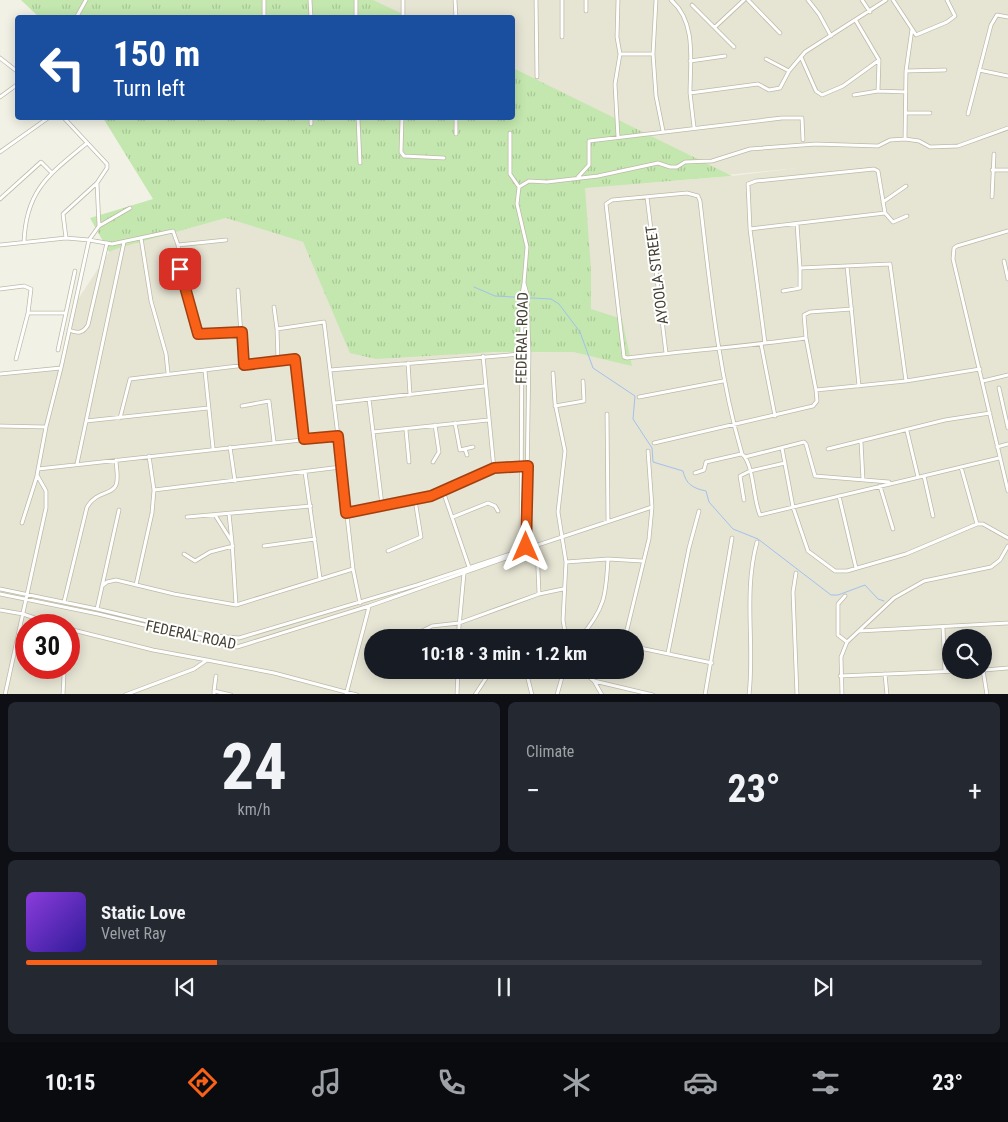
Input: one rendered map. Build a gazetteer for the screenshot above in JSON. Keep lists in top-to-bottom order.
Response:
{
  "streets": {
    "street": ["AYOOLA STREET", "FEDERAL ROAD"]
  },
  "page": {
    "turn": ["150 m", "Turn left"],
    "limit": "30",
    "trip": "10:18 · 3 min · 1.2 km",
    "tile": [
      ["24", "km/h"],
      "Climate"
    ],
    "heat": ["−", "23°", "+"],
    "song": ["Static Love", "Velvet Ray"],
    "tabs": ["10:15", "23°"]
  }
}
